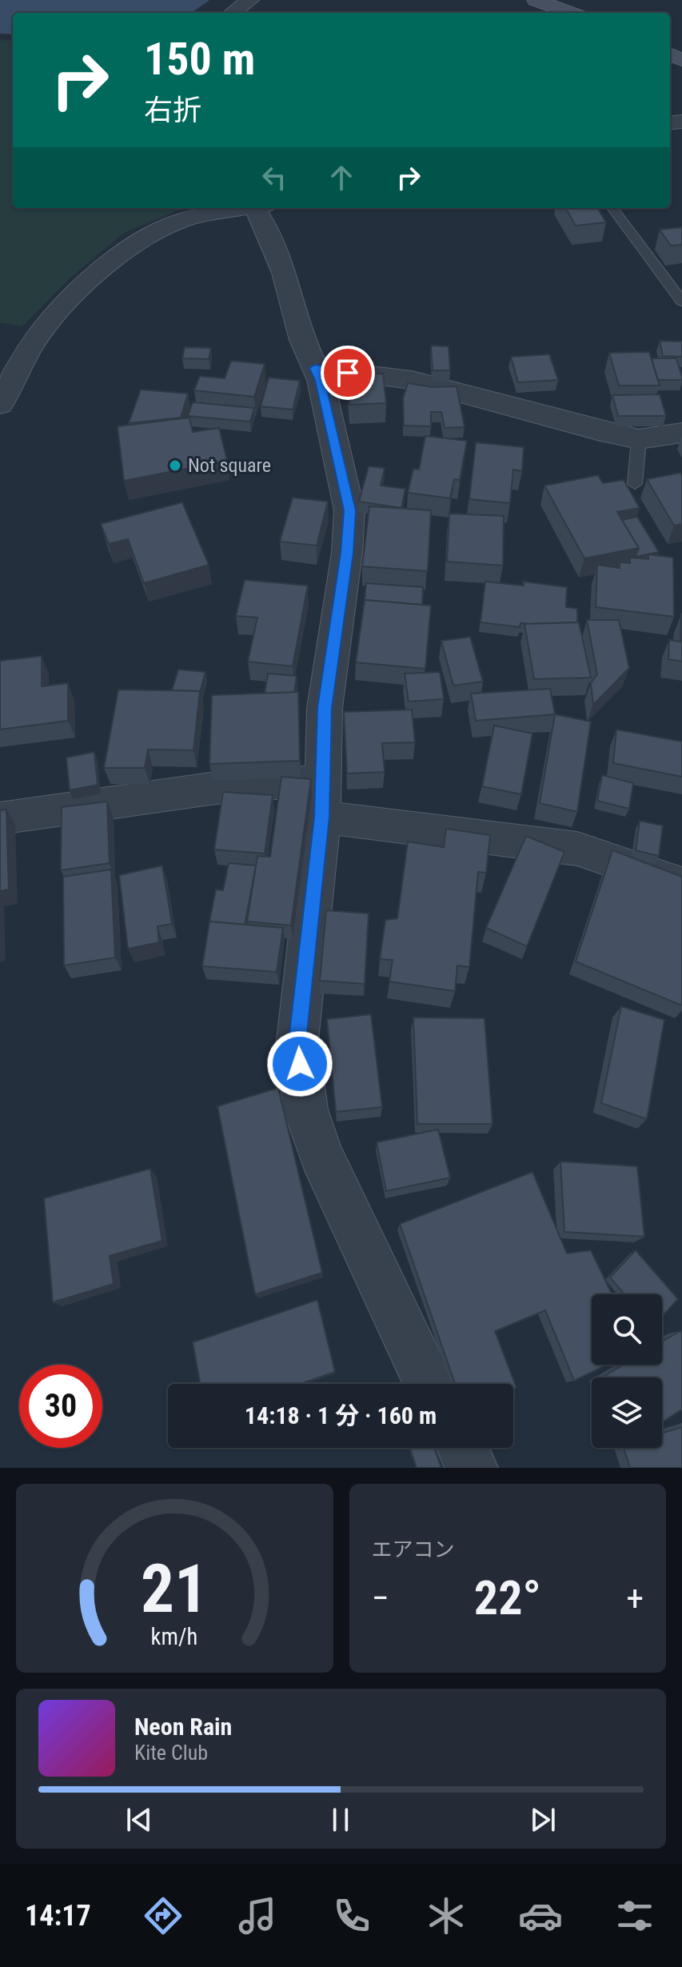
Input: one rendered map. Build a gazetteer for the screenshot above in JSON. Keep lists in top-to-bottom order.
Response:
{
  "places": ["Not square"],
  "page": {
    "turn": ["150 m", "右折"],
    "limit": "30",
    "trip": "14:18 · 1 分 · 160 m",
    "tile": "エアコン",
    "heat": ["−", "22°", "+"],
    "song": ["Neon Rain", "Kite Club"],
    "tabs": "14:17",
    "gauge": ["21", "km/h"]
  }
}
